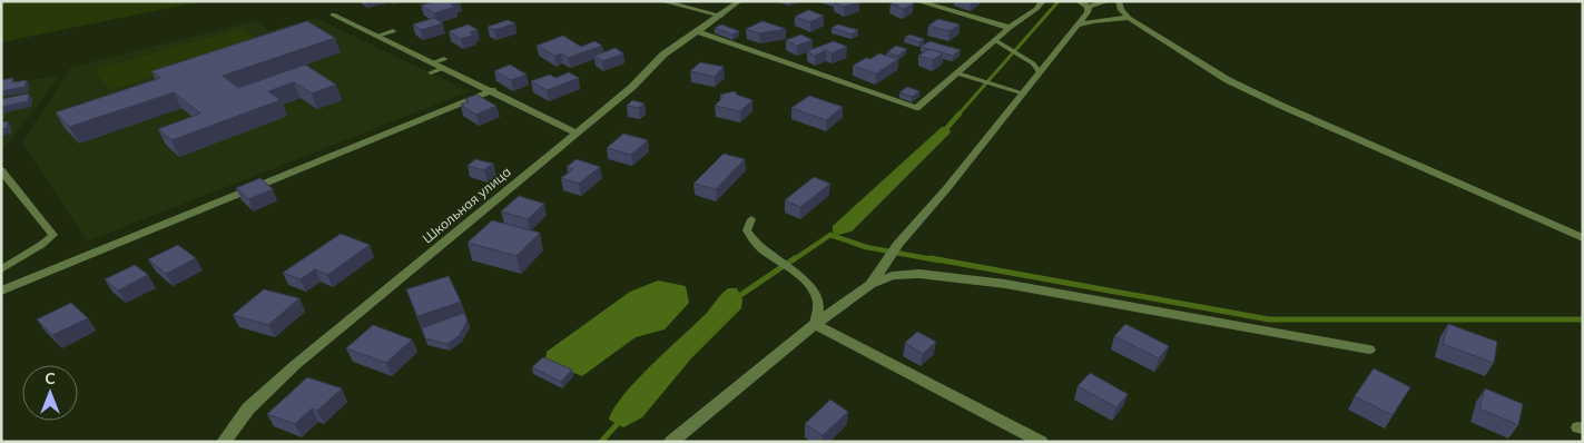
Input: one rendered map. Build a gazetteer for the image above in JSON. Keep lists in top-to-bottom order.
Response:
{
  "streets": {
    "street": ["Школьная улица"]
  },
  "north": "top"
}
